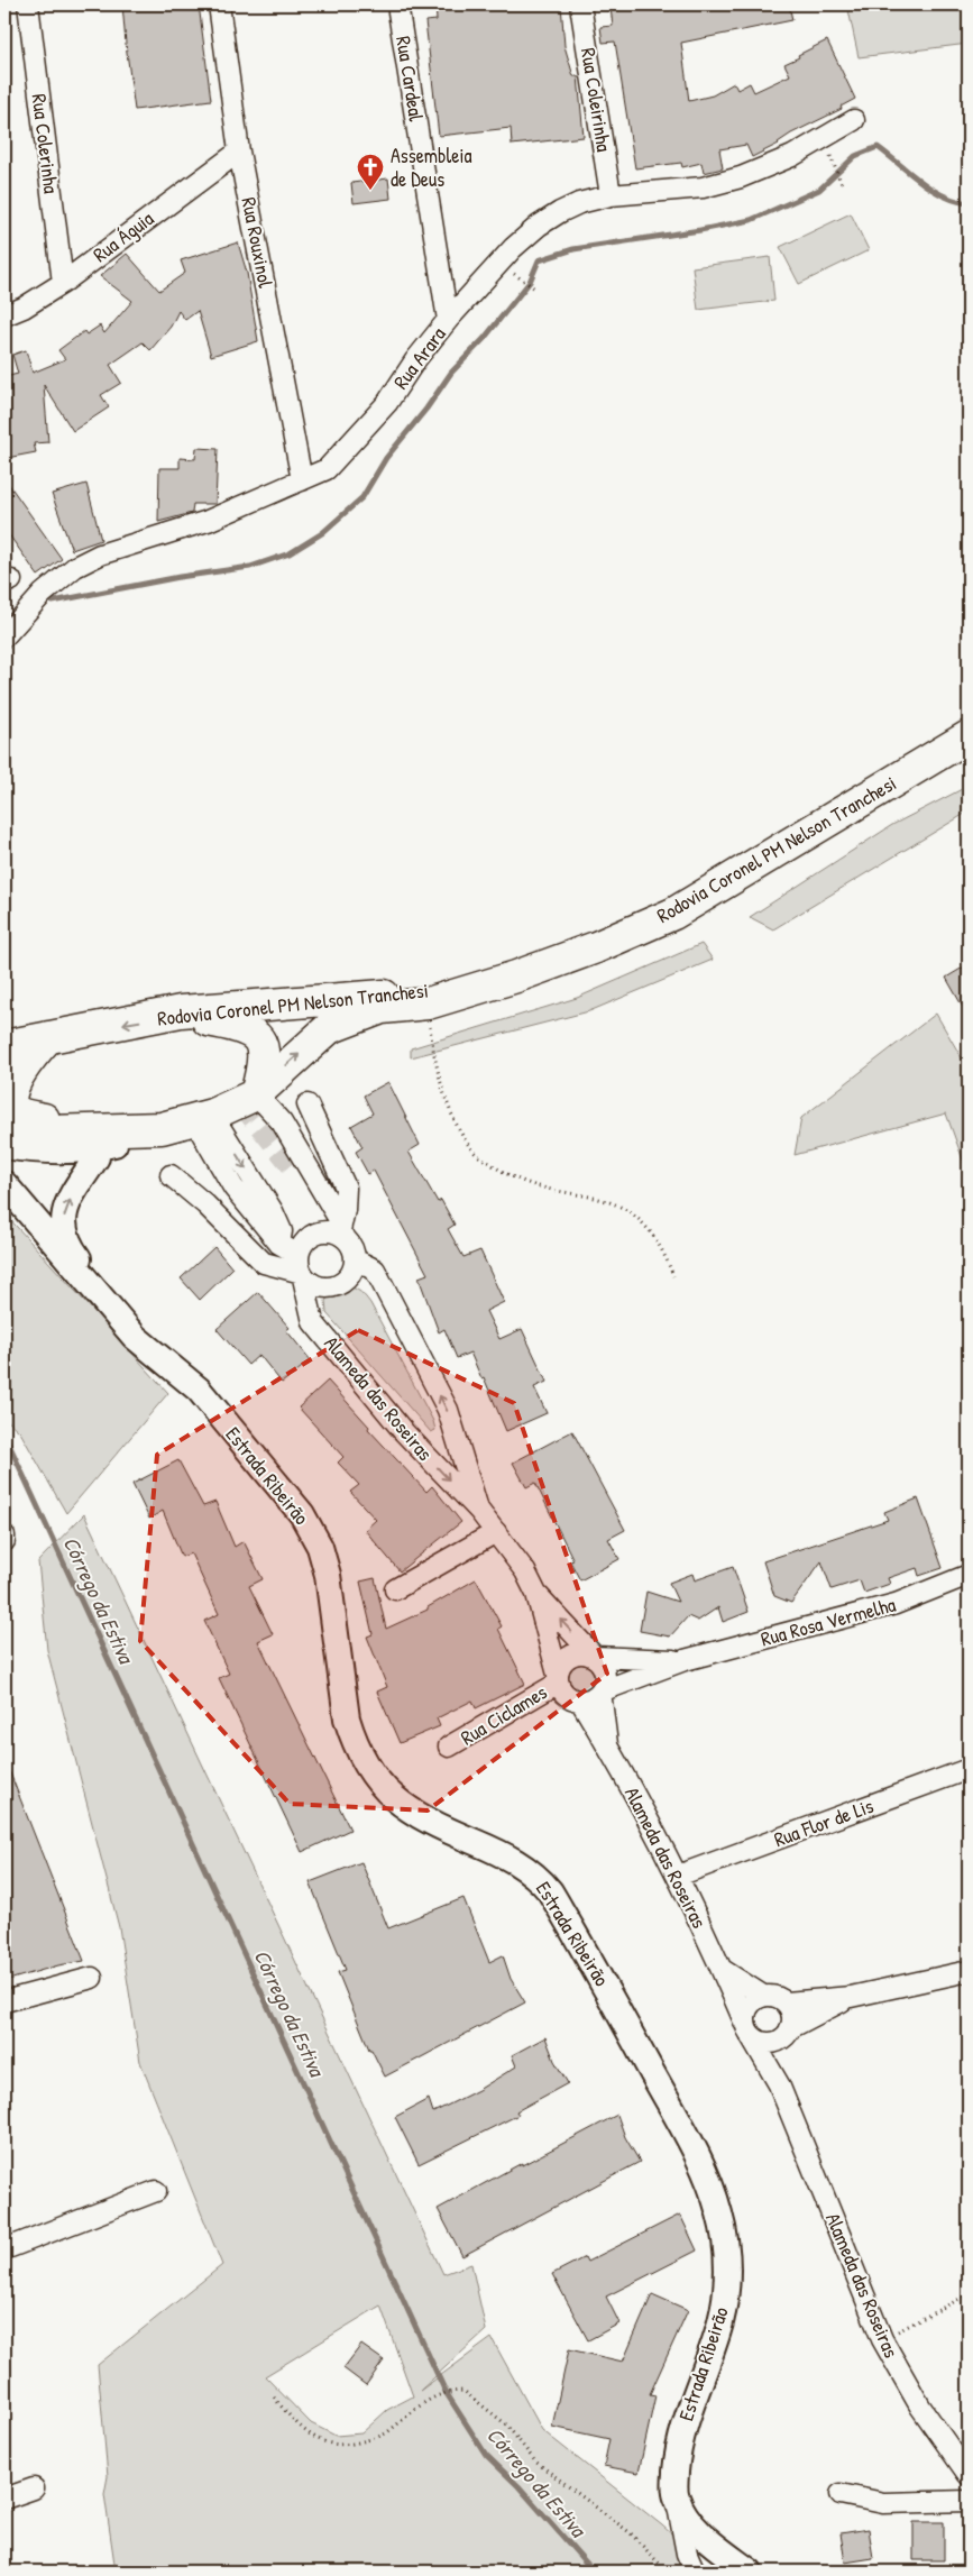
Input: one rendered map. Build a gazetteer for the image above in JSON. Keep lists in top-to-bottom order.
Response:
{
  "streets": {
    "highway": ["Rodovia Coronel PM Nelson Tranchesi"],
    "street": [
      "Rua Cardeal",
      "Rua Coleirinha",
      "Rua Colerinha",
      "Rua Águia",
      "Rua Rouxinol",
      "Rua Arara",
      "Alameda das Roseiras",
      "Estrada Ribeirão",
      "Rua Rosa Vermelha",
      "Rua Ciclames",
      "Rua Flor de Lis"
    ]
  },
  "crossings": [
    ["Rua Cardeal", "Rua Arara"],
    ["Rua Coleirinha", "Rua Arara"],
    ["Rua Colerinha", "Rua Águia"],
    ["Rua Águia", "Rua Rouxinol"],
    ["Rua Rouxinol", "Rua Arara"],
    ["Rodovia Coronel PM Nelson Tranchesi", "Estrada Ribeirão"],
    ["Alameda das Roseiras", "Rua Rosa Vermelha"],
    ["Alameda das Roseiras", "Rua Ciclames"],
    ["Alameda das Roseiras", "Rua Flor de Lis"],
    ["Rua Rosa Vermelha", "Rua Ciclames"]
  ],
  "water": ["Córrego da Estiva"],
  "places": {
    "church": ["Assembleia de Deus"]
  }
}
